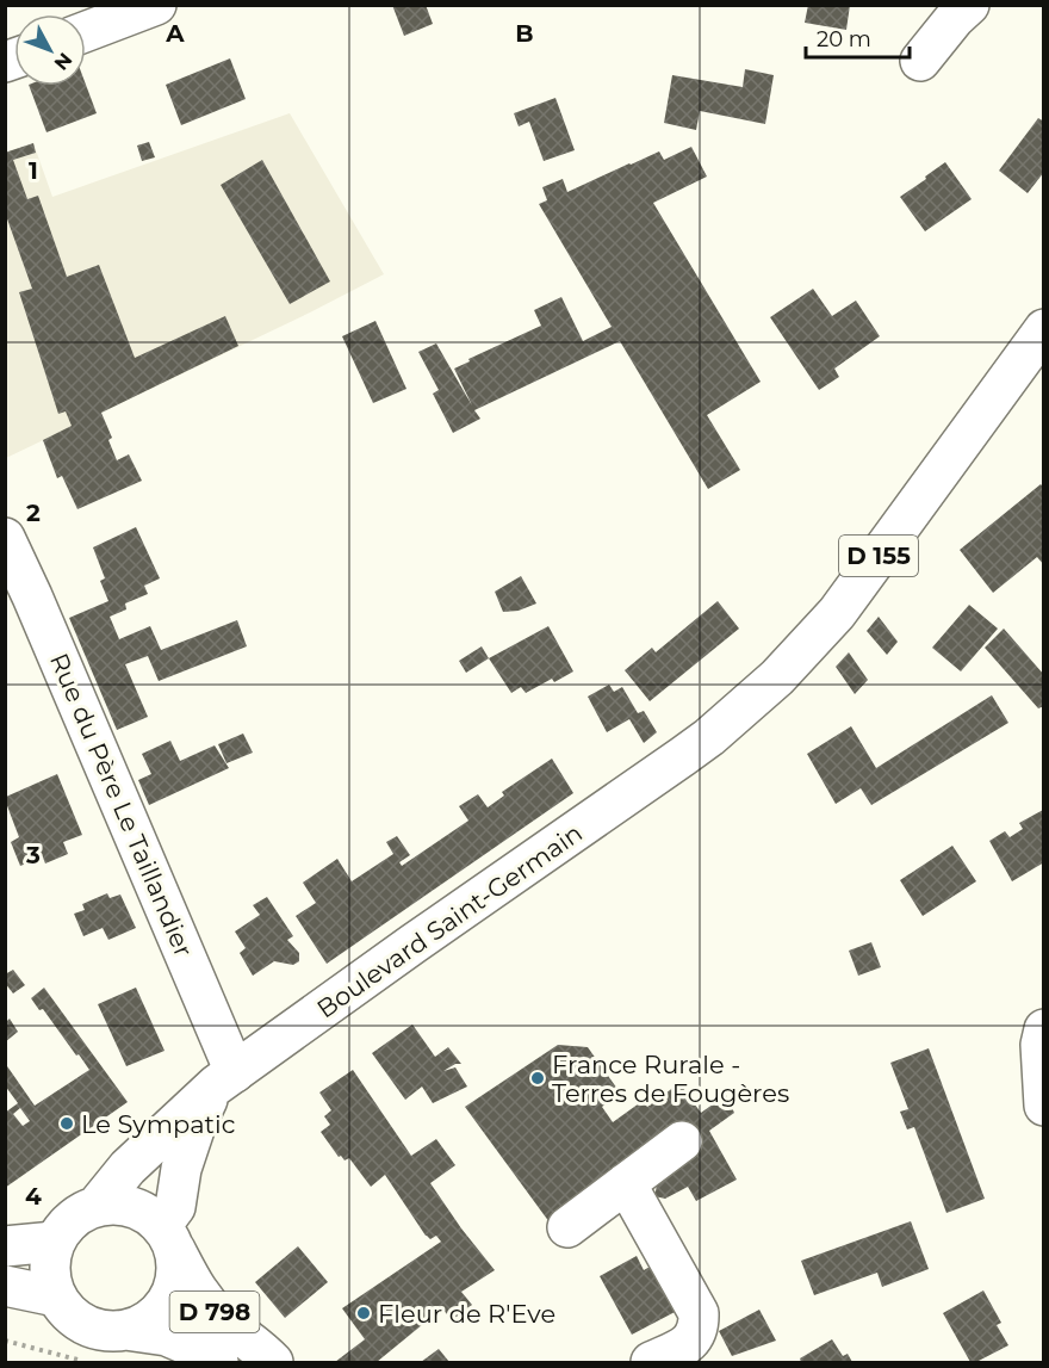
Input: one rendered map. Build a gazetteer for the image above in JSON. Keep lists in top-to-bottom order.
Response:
{
  "streets": {
    "main road": [
      "D 155",
      "Rue du Père Le Taillandier",
      "Boulevard Saint-Germain",
      "D 798"
    ]
  },
  "crossings": [
    ["Rue du Père Le Taillandier", "Boulevard Saint-Germain"],
    ["Boulevard Saint-Germain", "D 798"]
  ],
  "places": ["France Rurale - Terres de Fougères", "Le Sympatic", "Fleur de R'Eve"],
  "scale_bar": "20 m",
  "north": "bottom right",
  "grid": {
    "columns": ["A", "B"],
    "rows": [
      "1",
      "2",
      "3",
      "4"
    ]
  }
}
